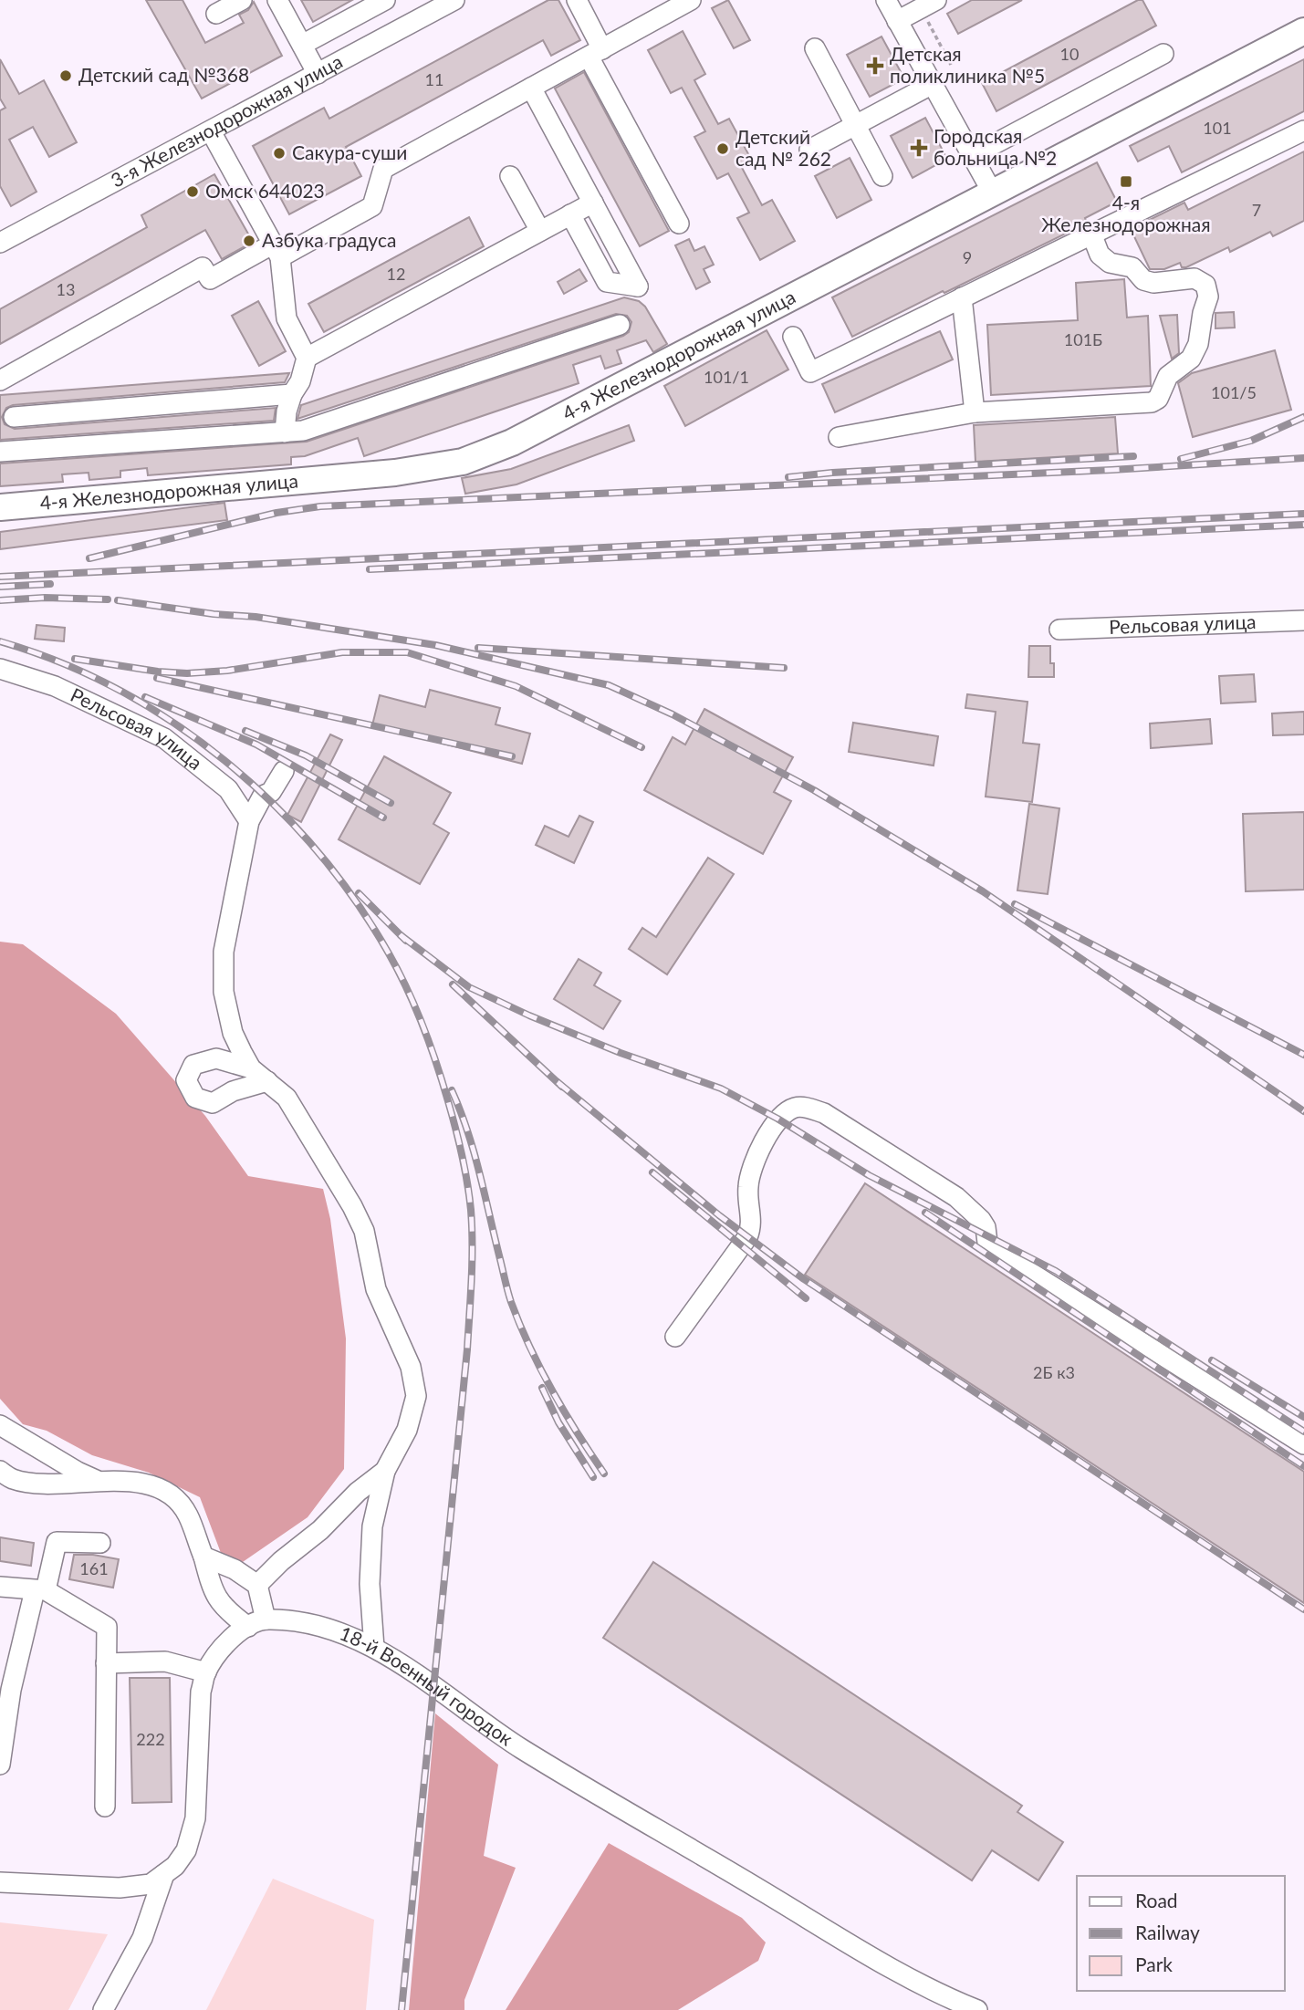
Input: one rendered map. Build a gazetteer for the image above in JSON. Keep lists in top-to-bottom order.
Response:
{
  "streets": {
    "main road": ["4-я Железнодорожная улица"],
    "street": ["3-я Железнодорожная улица", "Рельсовая улица", "18-й Военный городок"]
  },
  "places": {
    "health": ["Детская поликлиника №5", "Городская больница №2"],
    "other": [
      "Детский сад №368",
      "Детский сад № 262",
      "Сакура-суши",
      "Омск 644023",
      "Азбука градуса"
    ],
    "transit": ["4-я Железнодорожная"]
  },
  "house_numbers": [
    "10",
    "11",
    "101",
    "7",
    "9",
    "12",
    "13",
    "101Б",
    "101/1",
    "101/5",
    "2Б к3",
    "161",
    "222"
  ],
  "legend": ["Road", "Railway", "Park"]
}
